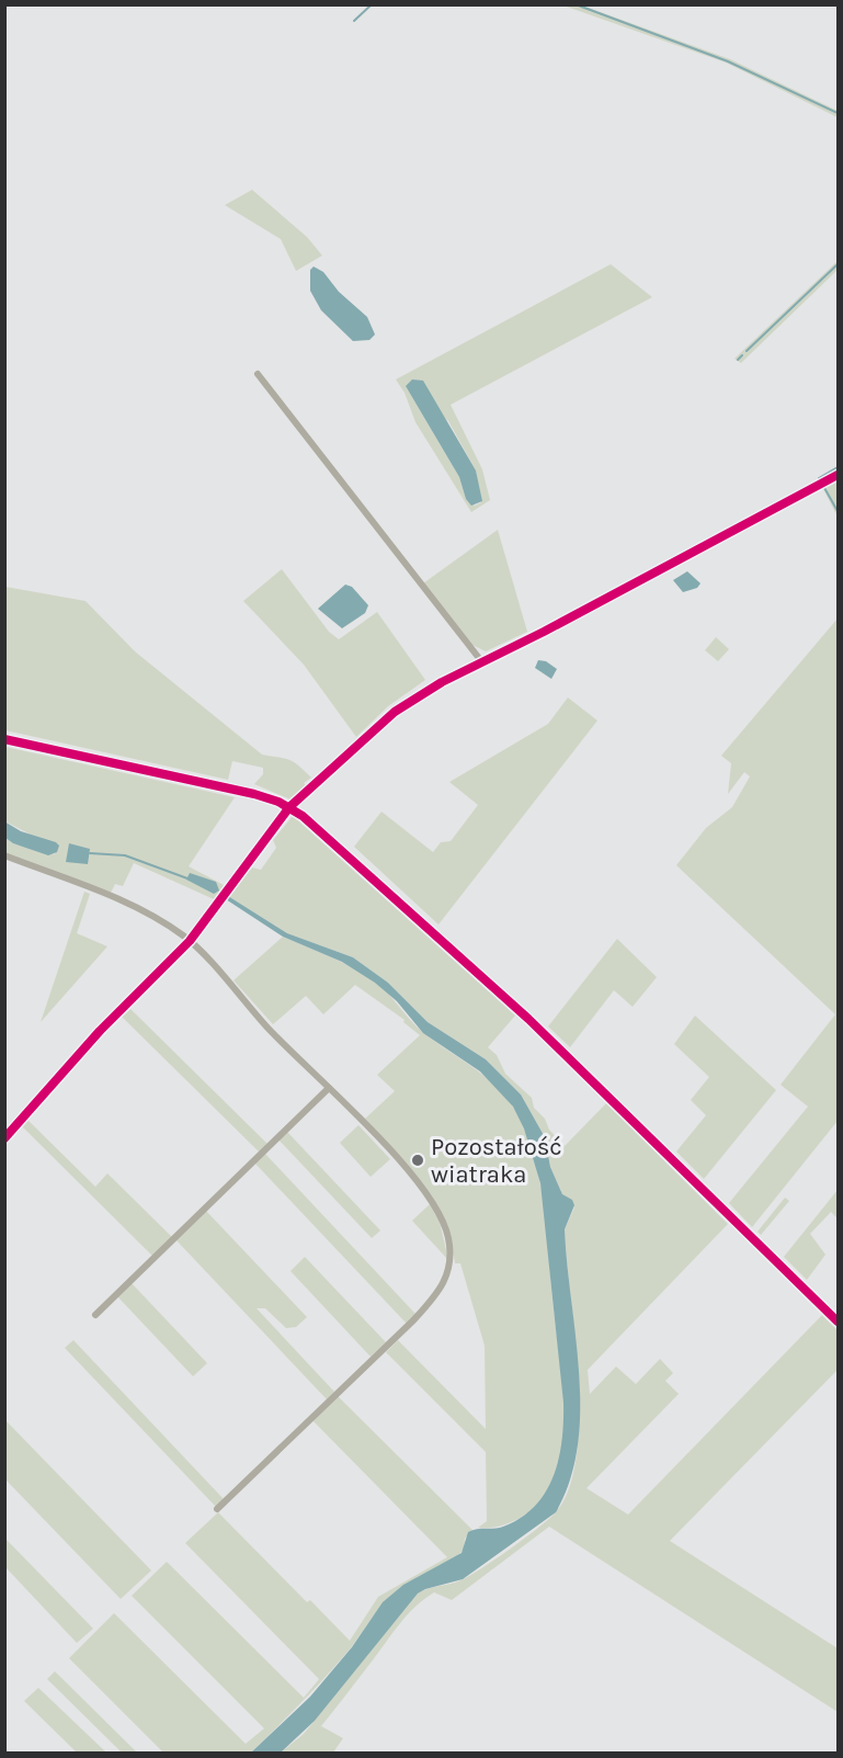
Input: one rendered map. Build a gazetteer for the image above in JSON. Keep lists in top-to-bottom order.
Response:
{
  "places": ["Pozostałość wiatraka"]
}
